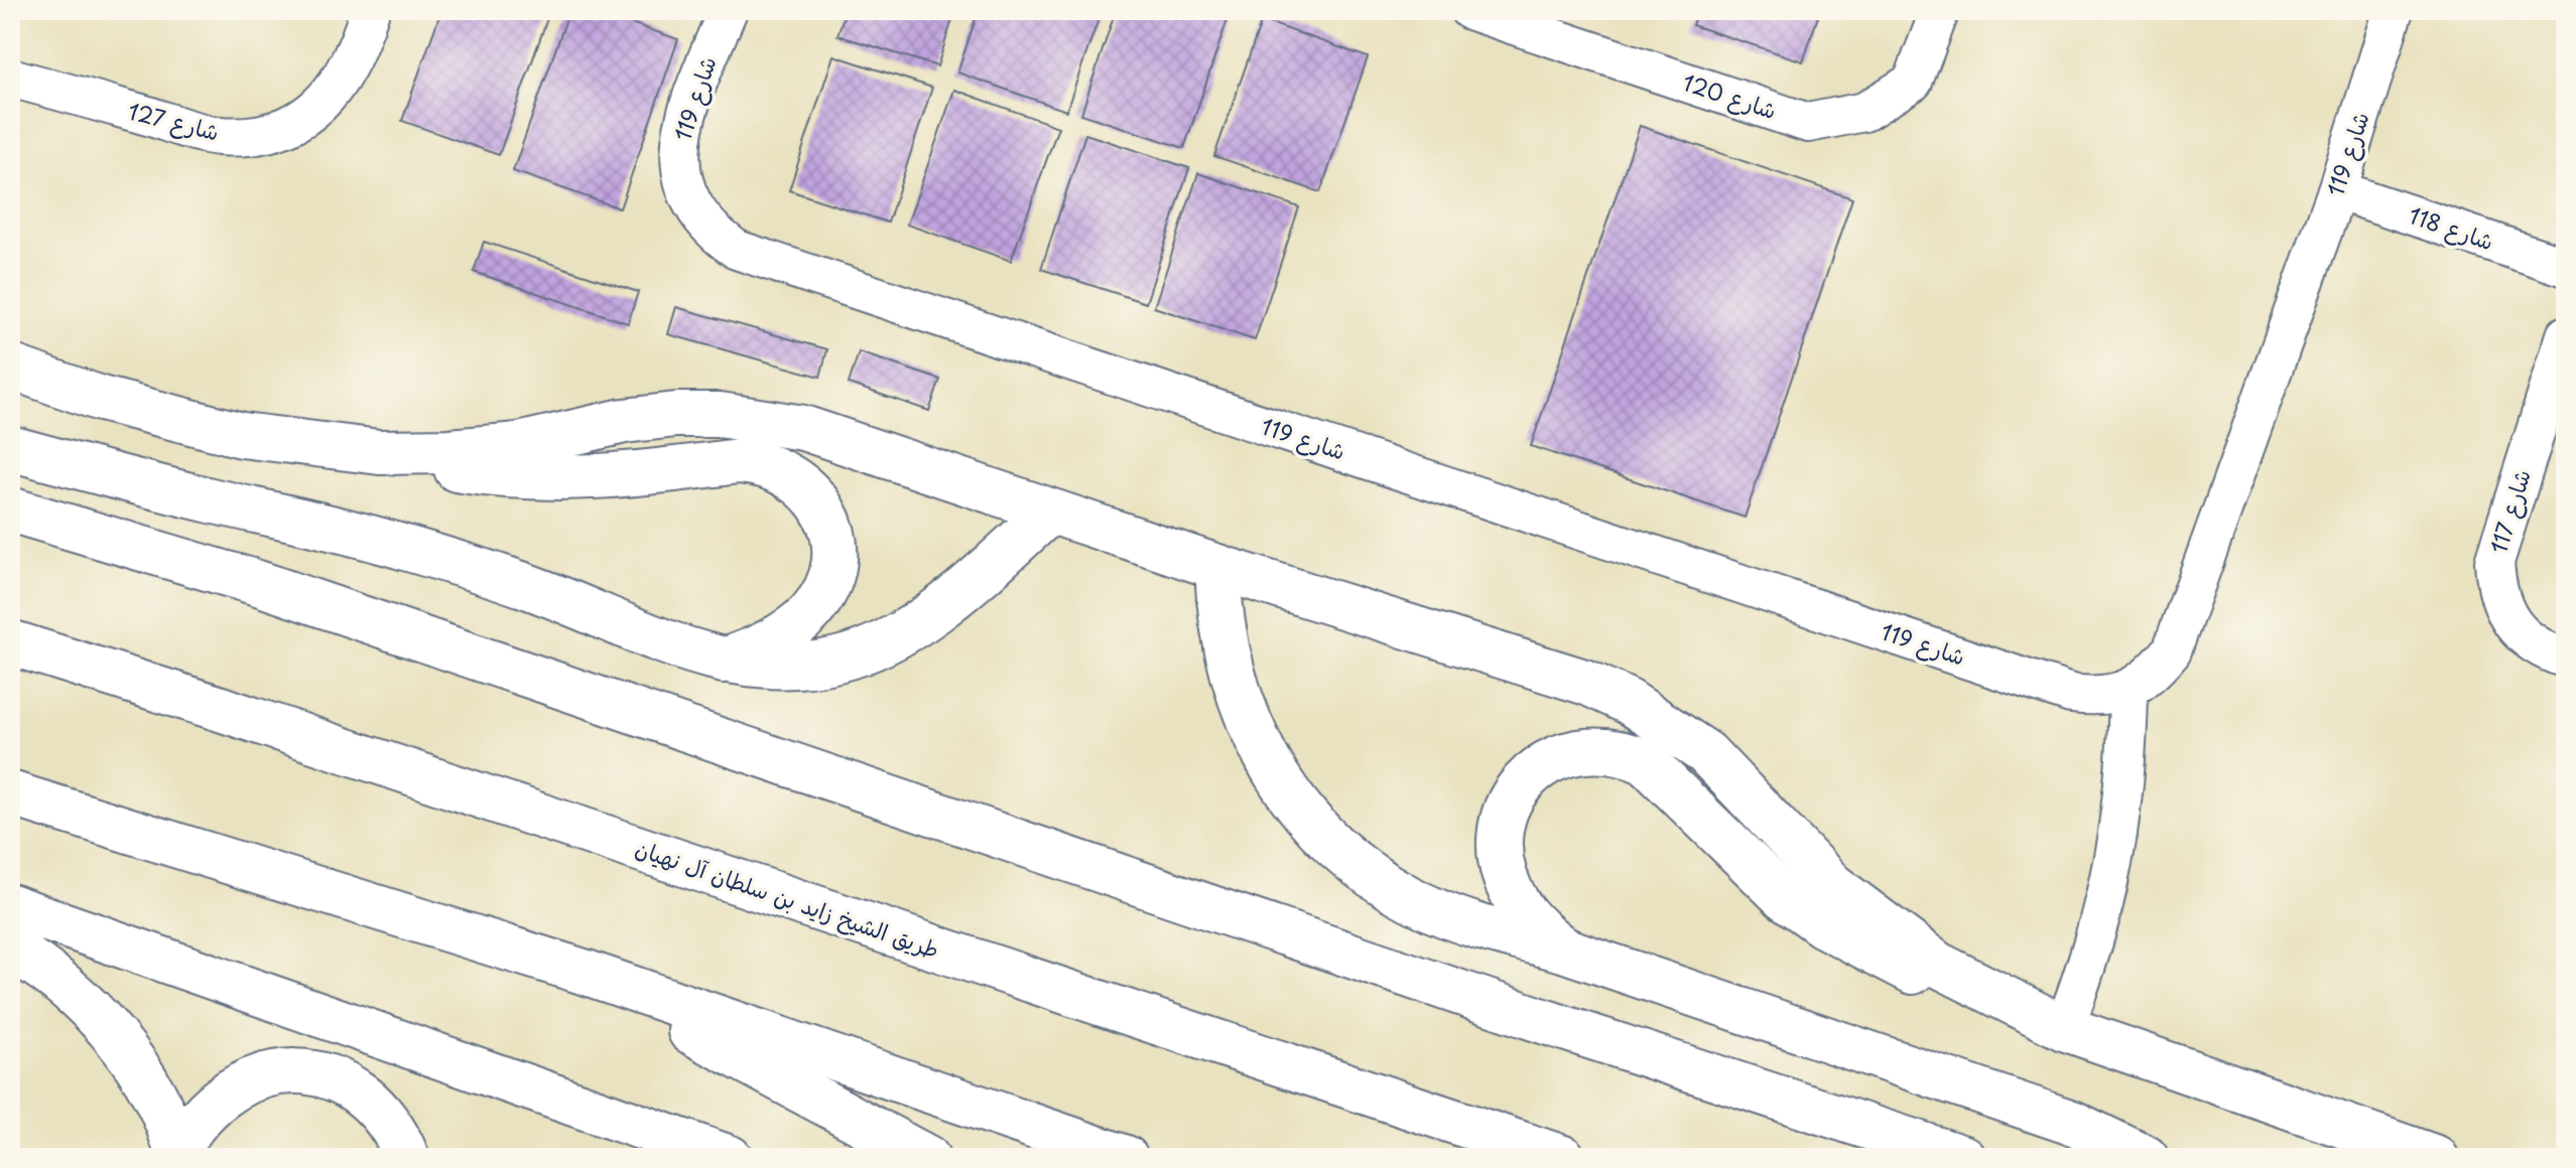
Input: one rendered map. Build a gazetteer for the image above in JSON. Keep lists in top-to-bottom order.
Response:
{
  "streets": {
    "main road": ["طريق الشيخ زايد بن سلطان آل نهيان"],
    "street": [
      "شارع 120",
      "شارع 119",
      "شارع 127",
      "شارع 118",
      "شارع 117"
    ]
  },
  "crossings": [
    ["شارع 119", "شارع 118"]
  ]
}
